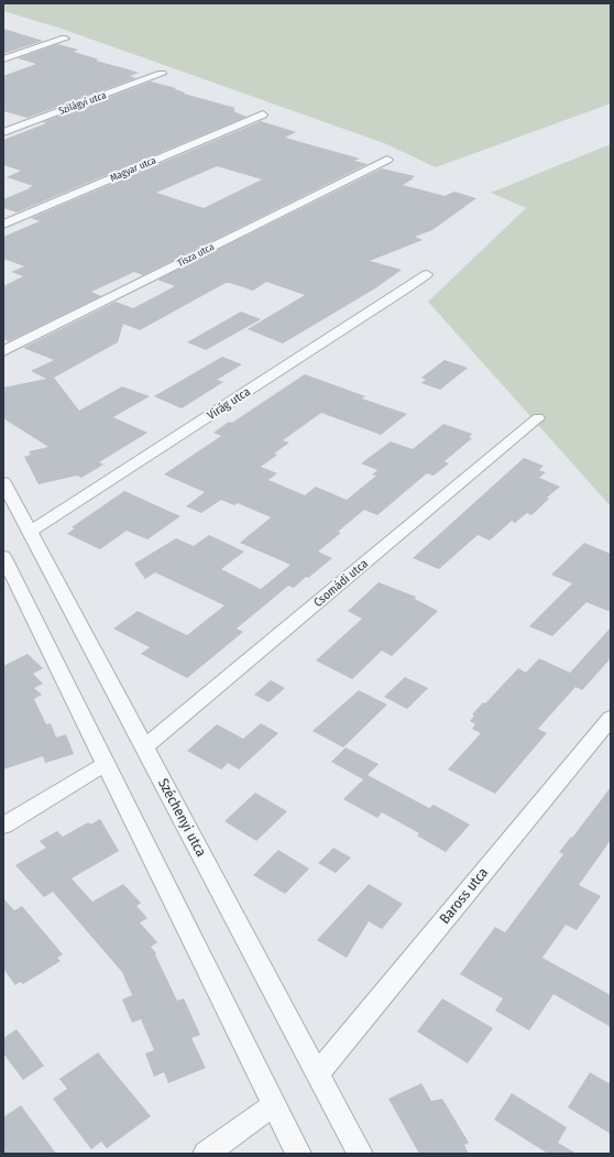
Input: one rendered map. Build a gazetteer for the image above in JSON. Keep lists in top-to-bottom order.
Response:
{
  "streets": {
    "street": [
      "Szilágyi utca",
      "Magyar utca",
      "Tisza utca",
      "Virág utca",
      "Csomádi utca",
      "Széchenyi utca",
      "Baross utca"
    ]
  },
  "crossings": [
    ["Virág utca", "Széchenyi utca"],
    ["Csomádi utca", "Széchenyi utca"],
    ["Széchenyi utca", "Baross utca"]
  ]
}
